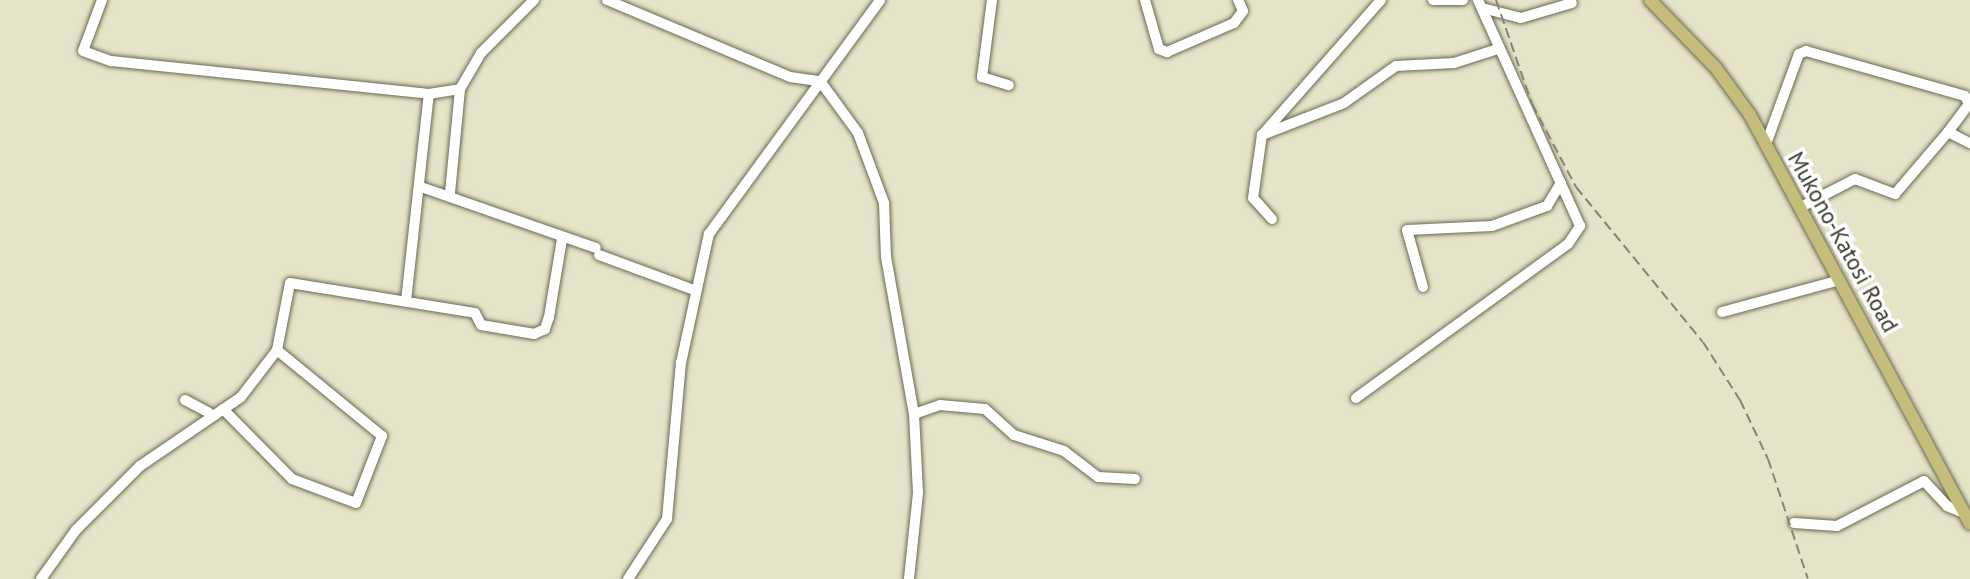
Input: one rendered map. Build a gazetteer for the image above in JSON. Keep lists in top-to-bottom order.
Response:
{
  "streets": {
    "main road": ["Mukono-Katosi Road"]
  }
}
